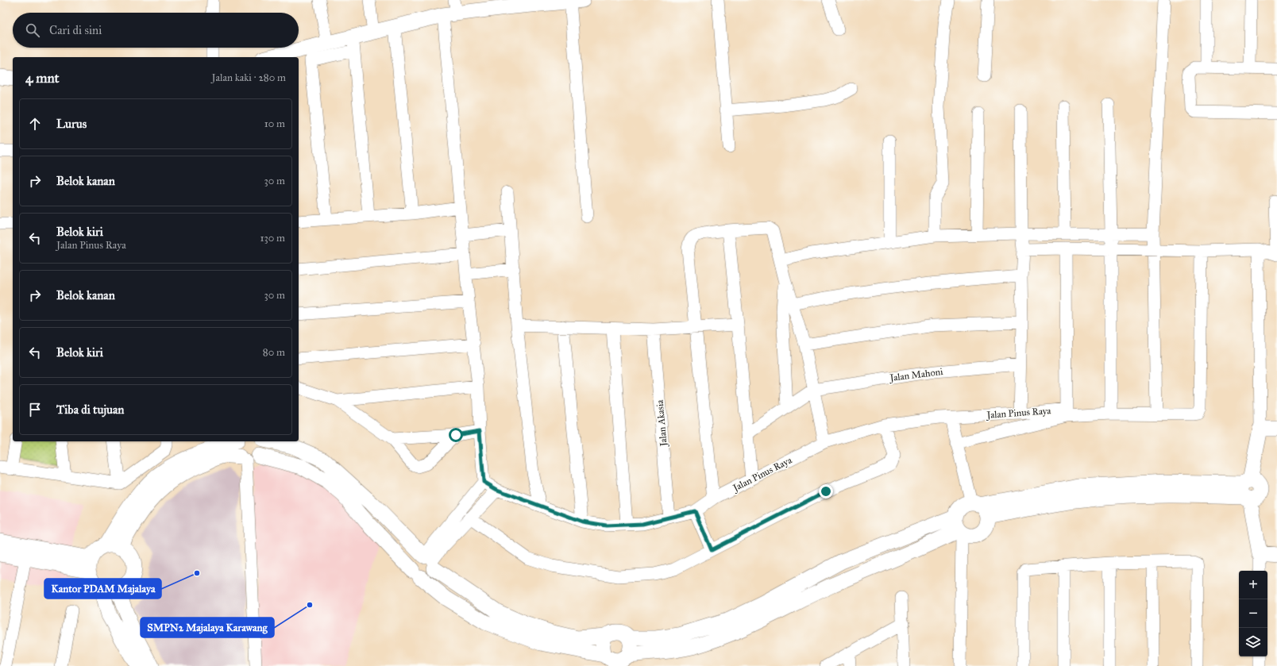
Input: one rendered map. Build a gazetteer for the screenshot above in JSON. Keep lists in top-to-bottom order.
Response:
{
  "streets": {
    "street": ["Jalan Mahoni", "Jalan Pinus Raya", "Jalan Akasia"]
  },
  "crossings": [
    ["Jalan Pinus Raya", "Jalan Akasia"]
  ],
  "places": ["Kantor PDAM Majalaya", "SMPN2 Majalaya Karawang"],
  "page": {
    "search": "Cari di sini",
    "heading": ["4 mnt", "Jalan kaki · 280 m"],
    "list": [
      ["Lurus", "10 m"],
      ["Belok kanan", "30 m"],
      ["Belok kiri", "Jalan Pinus Raya", "130 m"],
      ["Belok kanan", "30 m"],
      ["Belok kiri", "80 m"],
      "Tiba di tujuan"
    ],
    "map_buttons": ["+", "−"]
  }
}
